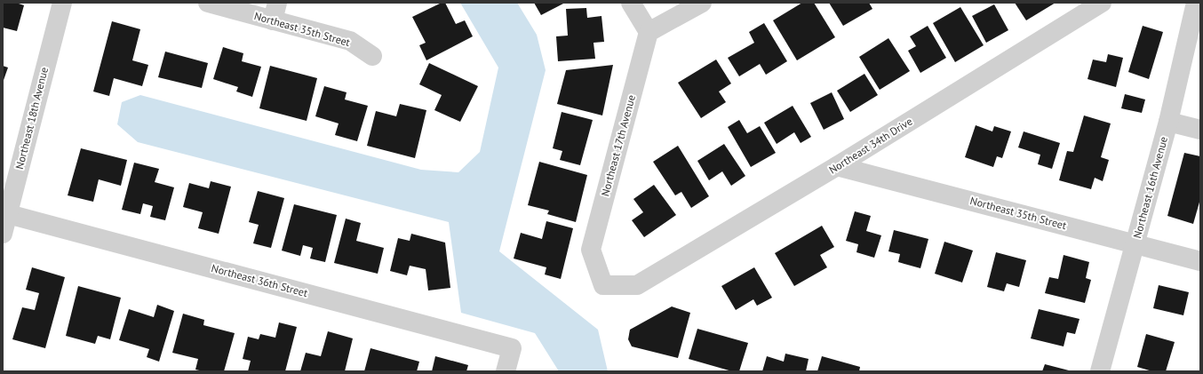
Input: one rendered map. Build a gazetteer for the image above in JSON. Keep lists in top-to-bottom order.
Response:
{
  "streets": {
    "street": [
      "Northeast 35th Street",
      "Northeast 18th Avenue",
      "Northeast 17th Avenue",
      "Northeast 34th Drive",
      "Northeast 16th Avenue",
      "Northeast 36th Street"
    ]
  },
  "crossings": [
    ["Northeast 35th Street", "Northeast 34th Drive"],
    ["Northeast 35th Street", "Northeast 16th Avenue"],
    ["Northeast 18th Avenue", "Northeast 36th Street"],
    ["Northeast 17th Avenue", "Northeast 34th Drive"]
  ]
}
